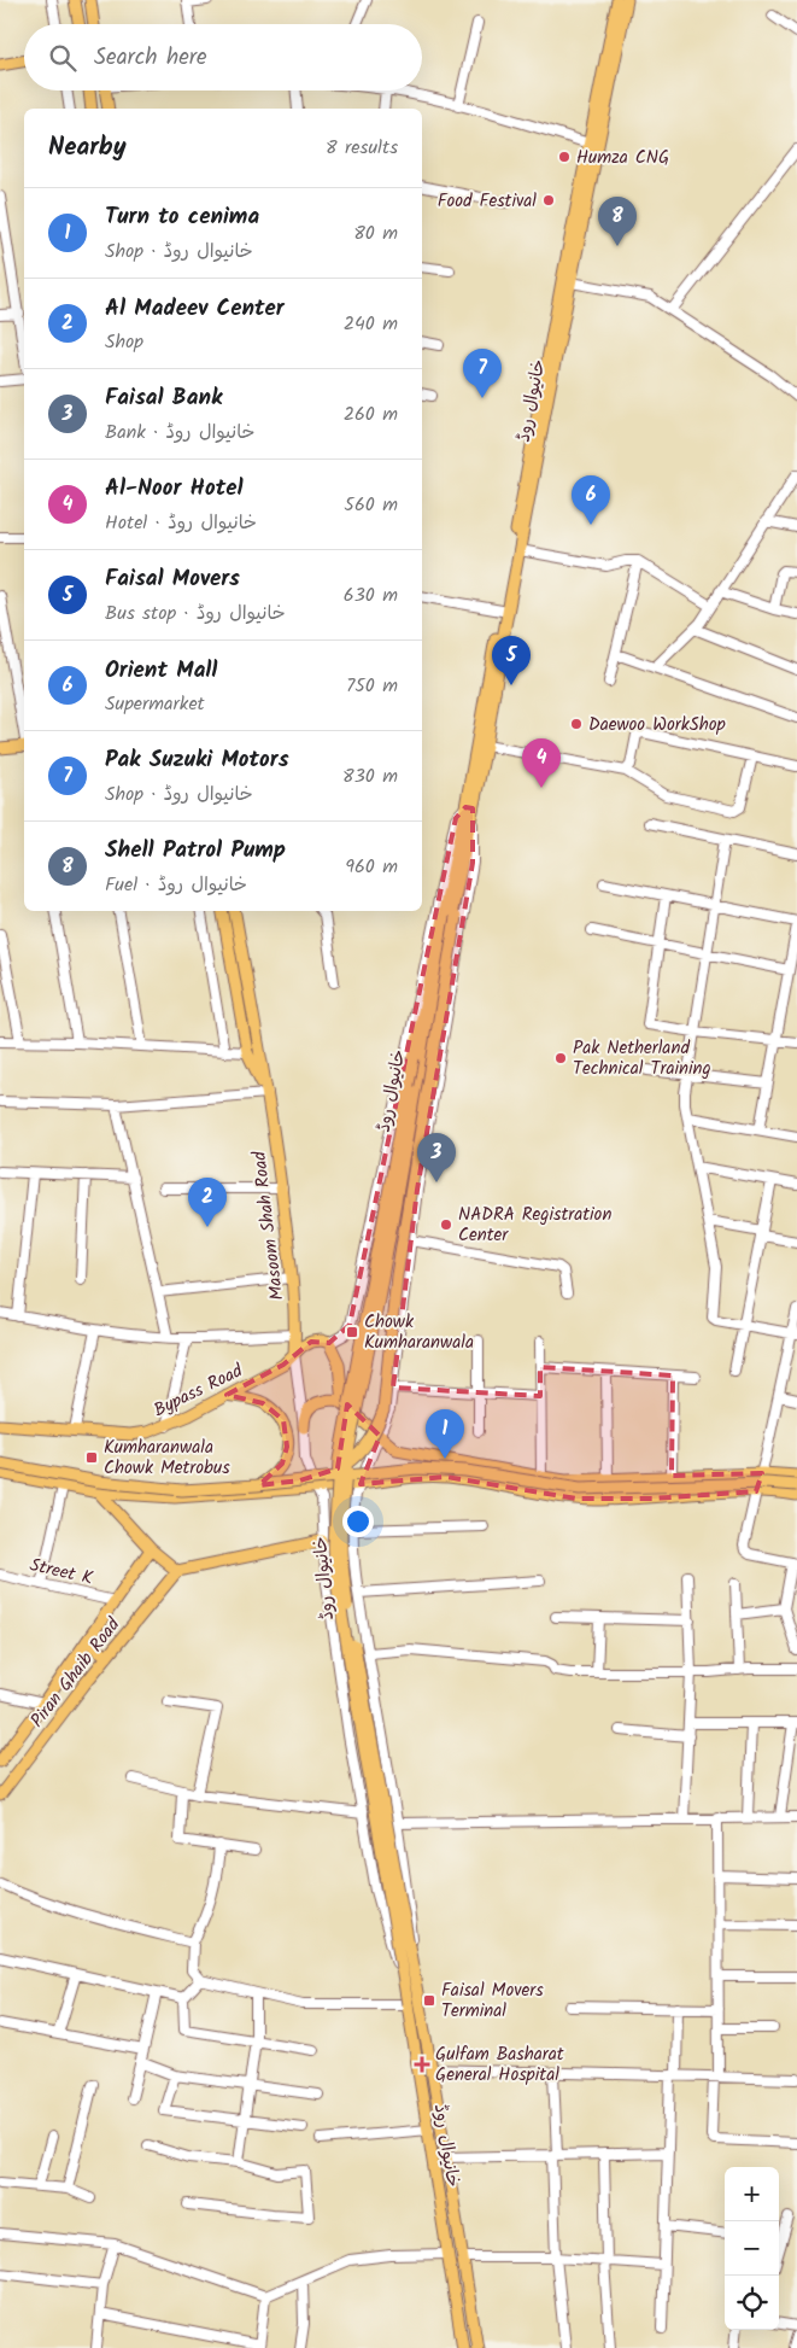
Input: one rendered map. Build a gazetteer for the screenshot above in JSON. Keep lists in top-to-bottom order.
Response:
{
  "streets": {
    "main road": [
      "خانیوال روڈ",
      "Masoom Shah Road",
      "Bypass Road",
      "Piran Ghaib Road"
    ],
    "street": ["Street K"]
  },
  "crossings": [
    ["Masoom Shah Road", "Bypass Road"],
    ["Street K", "Piran Ghaib Road"]
  ],
  "places": {
    "other": [
      "Humza CNG",
      "Food Festival",
      "Daewoo WorkShop",
      "Pak Netherland Technical Training",
      "NADRA Registration Center"
    ],
    "transit": ["Chowk Kumharanwala", "Kumharanwala Chowk Metrobus", "Faisal Movers Terminal"],
    "health": ["Gulfam Basharat General Hospital"]
  },
  "page": {
    "search": "Search here",
    "heading": ["Nearby", "8 results"],
    "list": [
      {
        "mark": "1",
        "name": "Turn to cenima",
        "note": "Shop · خانیوال روڈ",
        "value": "80 m"
      },
      {
        "mark": "2",
        "name": "Al Madeev Center",
        "note": "Shop",
        "value": "240 m"
      },
      {
        "mark": "3",
        "name": "Faisal Bank",
        "note": "Bank · خانیوال روڈ",
        "value": "260 m"
      },
      {
        "mark": "4",
        "name": "Al-Noor Hotel",
        "note": "Hotel · خانیوال روڈ",
        "value": "560 m"
      },
      {
        "mark": "5",
        "name": "Faisal Movers",
        "note": "Bus stop · خانیوال روڈ",
        "value": "630 m"
      },
      {
        "mark": "6",
        "name": "Orient Mall",
        "note": "Supermarket",
        "value": "750 m"
      },
      {
        "mark": "7",
        "name": "Pak Suzuki Motors",
        "note": "Shop · خانیوال روڈ",
        "value": "830 m"
      },
      {
        "mark": "8",
        "name": "Shell Patrol Pump",
        "note": "Fuel · خانیوال روڈ",
        "value": "960 m"
      }
    ],
    "pins": [
      "8",
      "7",
      "6",
      "5",
      "4",
      "3",
      "2",
      "1"
    ],
    "map_buttons": ["+", "−"]
  }
}
